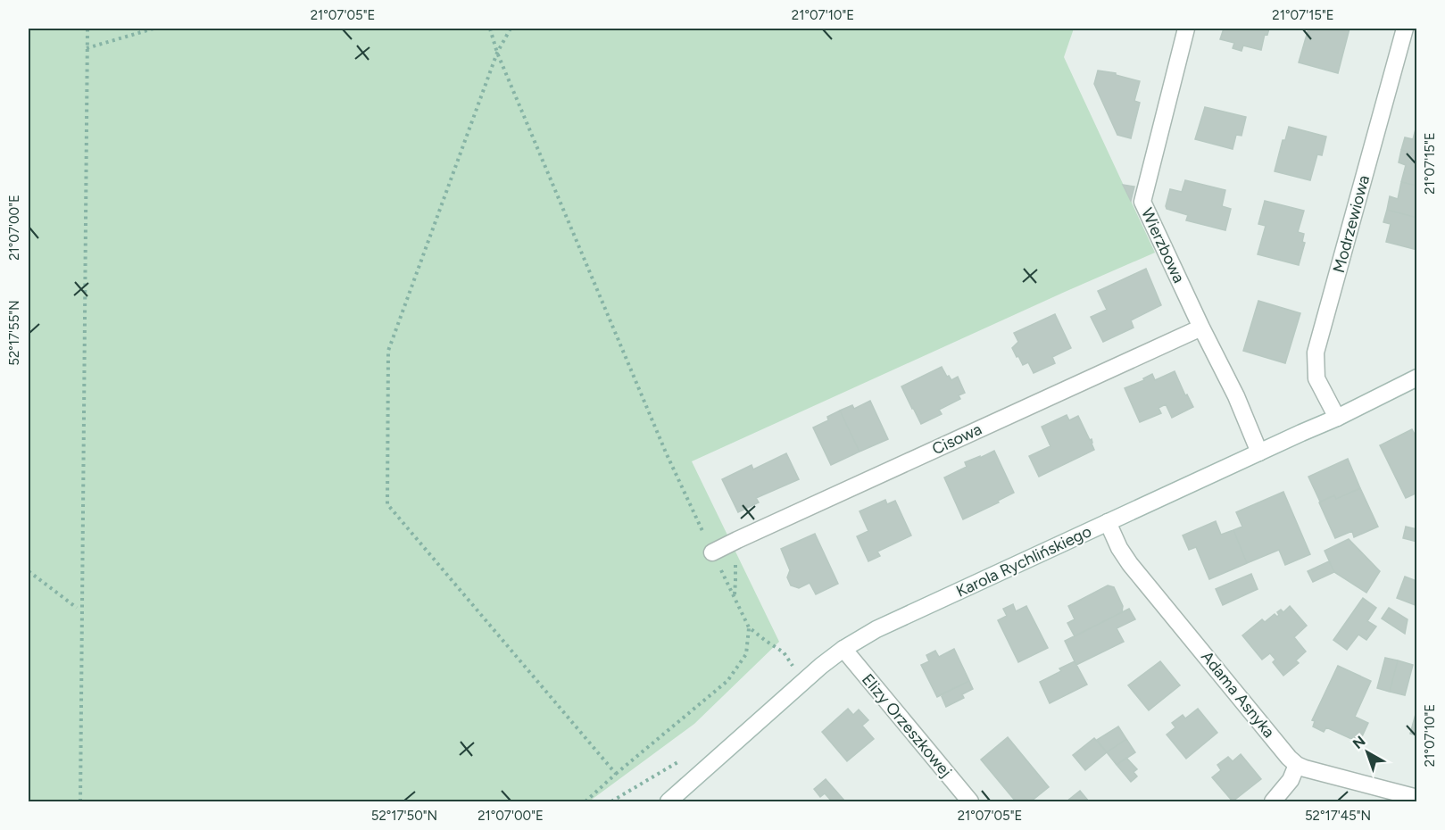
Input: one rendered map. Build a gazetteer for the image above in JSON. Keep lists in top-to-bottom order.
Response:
{
  "streets": {
    "street": [
      "Modrzewiowa",
      "Wierzbowa",
      "Cisowa",
      "Karola Rychlińskiego",
      "Adama Asnyka",
      "Elizy Orzeszkowej"
    ]
  },
  "crossings": [
    ["Modrzewiowa", "Karola Rychlińskiego"],
    ["Wierzbowa", "Cisowa"],
    ["Wierzbowa", "Karola Rychlińskiego"],
    ["Karola Rychlińskiego", "Adama Asnyka"],
    ["Karola Rychlińskiego", "Elizy Orzeszkowej"]
  ],
  "north": "top left",
  "coordinates": [
    "21°07'05\"E",
    "21°07'10\"E",
    "21°07'15\"E",
    "21°07'00\"E",
    "52°17'55\"N",
    "52°17'50\"N",
    "52°17'45\"N"
  ]
}
